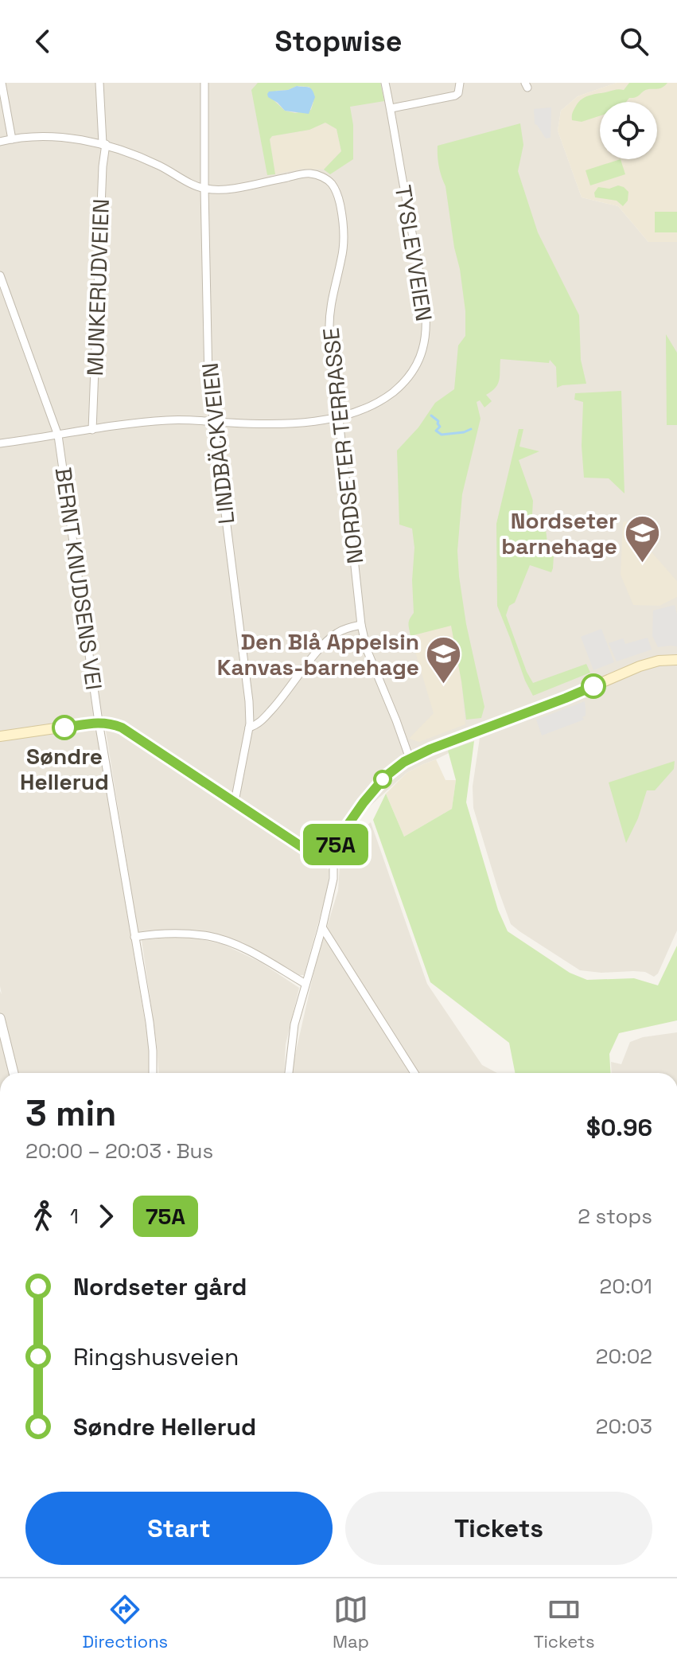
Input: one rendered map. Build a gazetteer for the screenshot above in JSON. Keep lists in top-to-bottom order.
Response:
{
  "streets": {
    "street": [
      "TYSLEVVEIEN",
      "MUNKERUDVEIEN",
      "LINDBÄCKVEIEN",
      "NORDSETER TERRASSE",
      "BERNT KNUDSENS VEI"
    ]
  },
  "crossings": [
    ["TYSLEVVEIEN", "MUNKERUDVEIEN"],
    ["TYSLEVVEIEN", "LINDBÄCKVEIEN"],
    ["TYSLEVVEIEN", "NORDSETER TERRASSE"],
    ["TYSLEVVEIEN", "BERNT KNUDSENS VEI"],
    ["LINDBÄCKVEIEN", "NORDSETER TERRASSE"]
  ],
  "places": {
    "school or university": ["Nordseter barnehage", "Den Blå Appelsin Kanvas-barnehage"],
    "other": ["Søndre Hellerud"]
  },
  "lines": ["bus line 75A"],
  "page": {
    "header": "Stopwise",
    "on_map": "75A",
    "heading": ["3 min", "20:00 – 20:03 · Bus", "$0.96"],
    "legs": ["1", "75A", "2 stops"],
    "list": [
      {
        "name": "Nordseter gård",
        "value": "20:01"
      },
      {
        "name": "Ringshusveien",
        "value": "20:02"
      },
      {
        "name": "Søndre Hellerud",
        "value": "20:03"
      }
    ],
    "buttons": ["Start", "Tickets"],
    "tabs": ["Directions", "Map", "Tickets"]
  }
}
